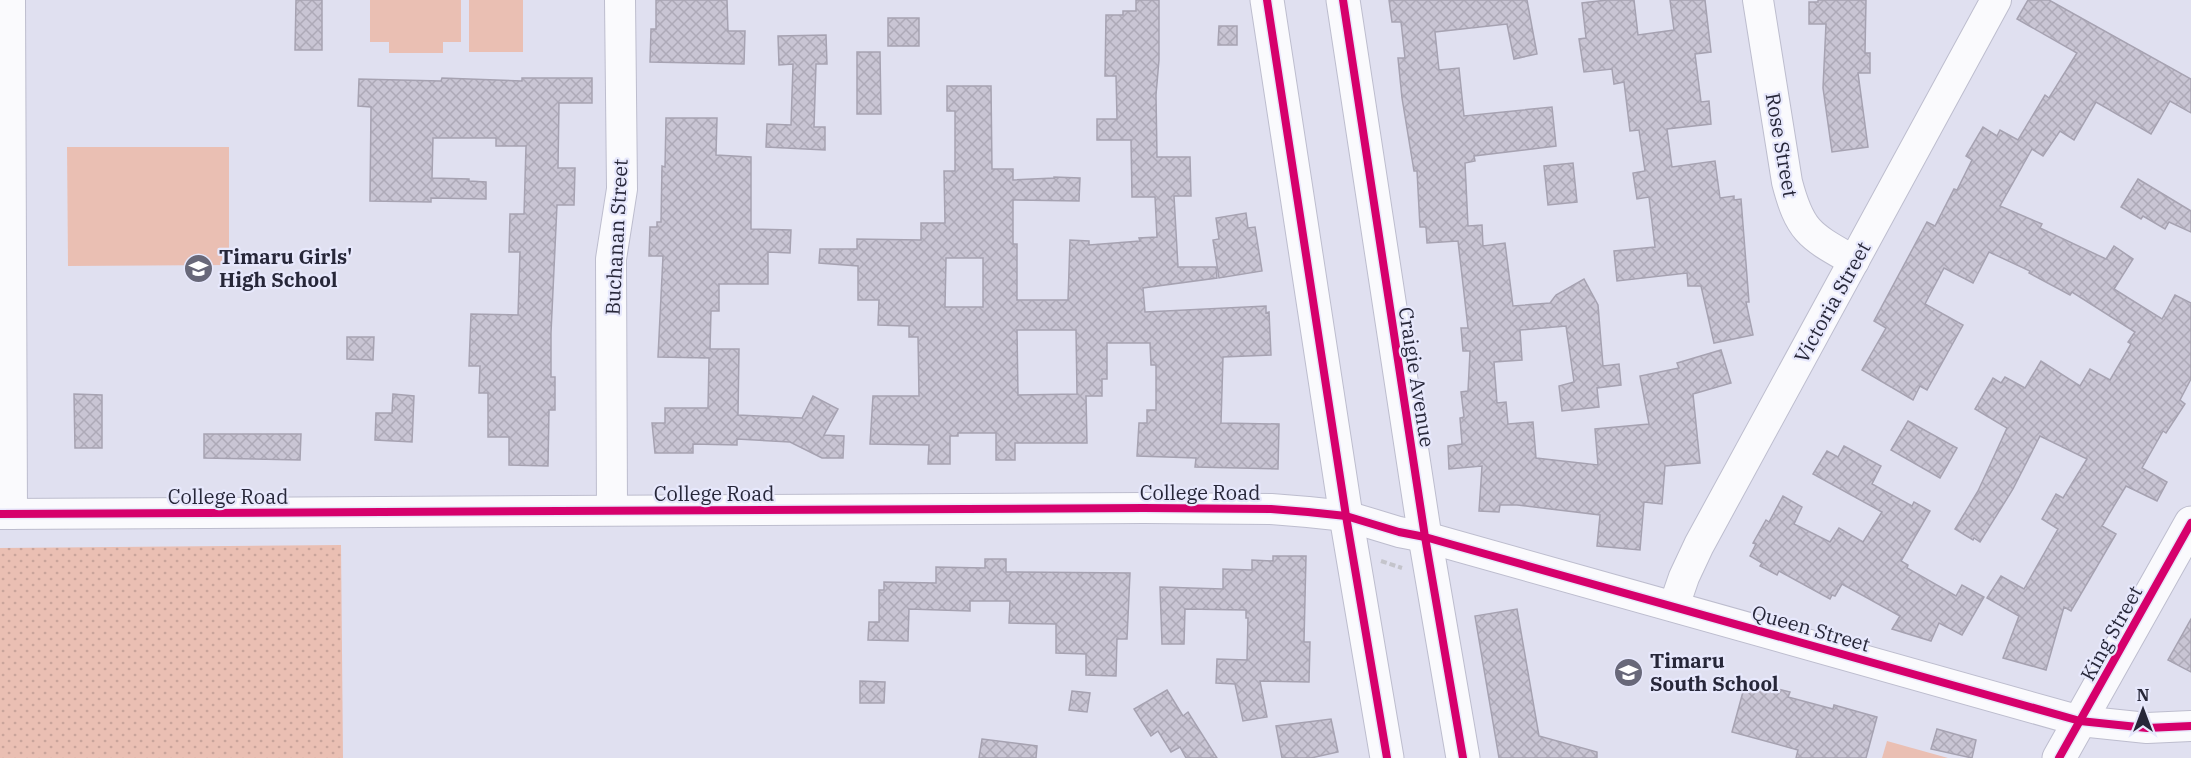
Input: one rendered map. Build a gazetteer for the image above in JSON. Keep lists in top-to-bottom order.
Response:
{
  "streets": {
    "main road": ["Craigie Avenue", "King Street"],
    "street": [
      "Rose Street",
      "Buchanan Street",
      "Victoria Street",
      "College Road",
      "Queen Street"
    ]
  },
  "crossings": [
    ["Rose Street", "Victoria Street"],
    ["Buchanan Street", "College Road"],
    ["Victoria Street", "Queen Street"],
    ["Craigie Avenue", "College Road"],
    ["Craigie Avenue", "Queen Street"],
    ["College Road", "Queen Street"],
    ["Queen Street", "King Street"]
  ],
  "places": {
    "school or university": ["Timaru Girls' High School", "Timaru South School"]
  },
  "north": "top"
}
